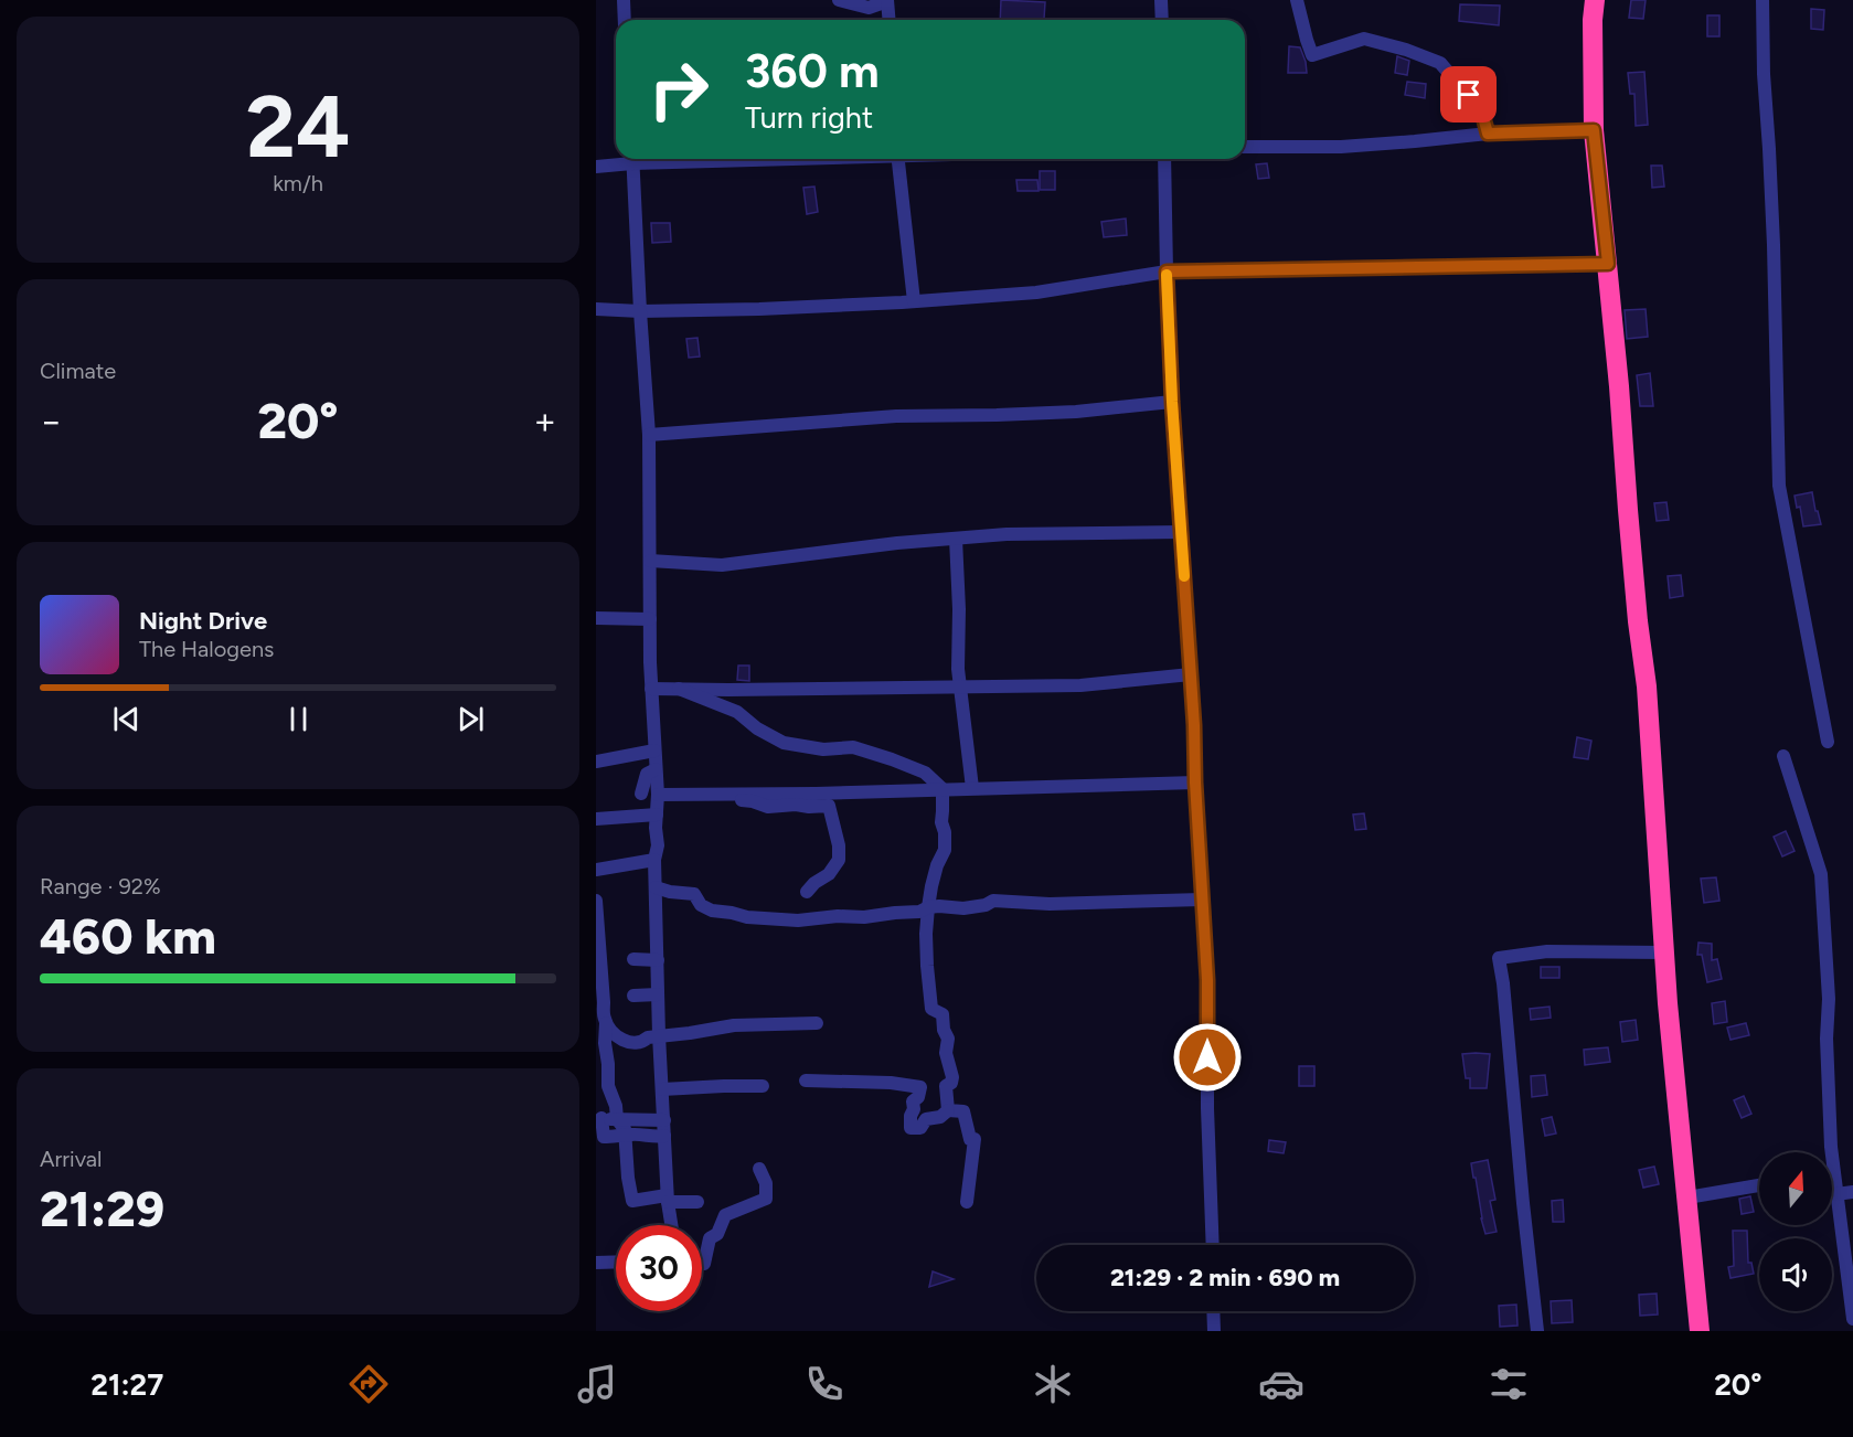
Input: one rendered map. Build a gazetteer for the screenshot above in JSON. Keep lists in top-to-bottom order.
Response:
{
  "north": "top",
  "page": {
    "tile": [
      ["24", "km/h"],
      "Climate",
      ["Range · 92%", "460 km"],
      ["Arrival", "21:29"]
    ],
    "turn": ["360 m", "Turn right"],
    "heat": ["−", "20°", "+"],
    "song": ["Night Drive", "The Halogens"],
    "limit": "30",
    "trip": "21:29 · 2 min · 690 m",
    "tabs": ["21:27", "20°"]
  }
}
